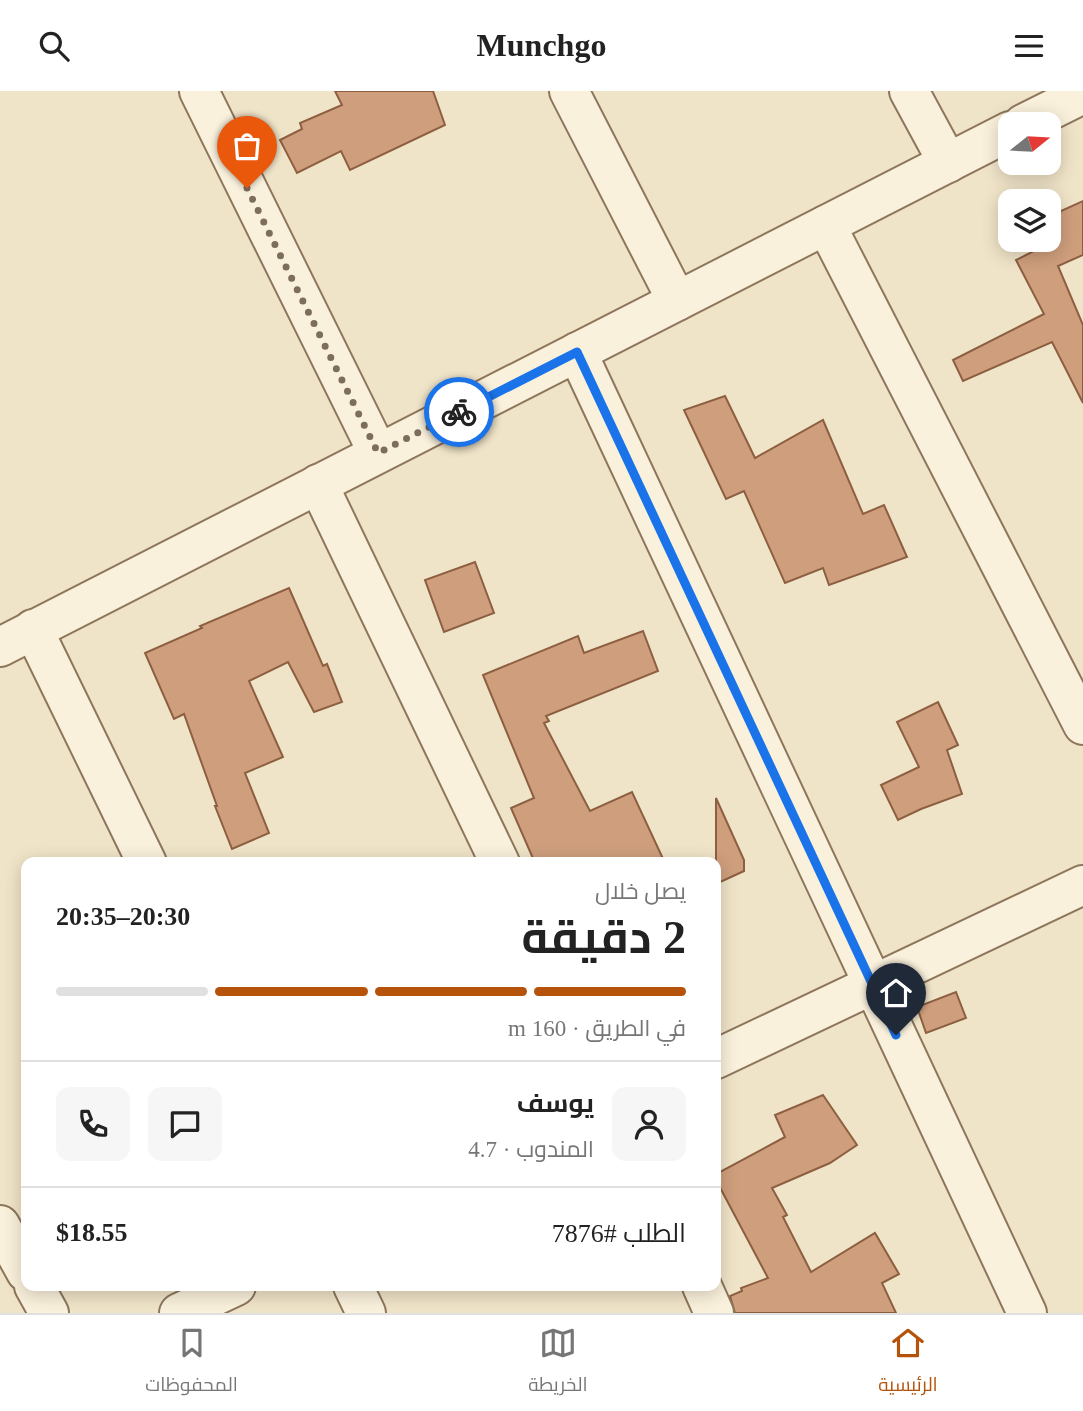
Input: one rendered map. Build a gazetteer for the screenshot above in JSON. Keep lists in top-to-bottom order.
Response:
{
  "north": "right",
  "page": {
    "header": "Munchgo",
    "heading": ["2 دقيقة", "يصل خلال", "20:30–20:35"],
    "panel": [
      "يوسف",
      "المندوب · 4.7",
      "الطلب #7876",
      "$18.55"
    ],
    "bar": "في الطريق · 160 m",
    "tabs": ["الرئيسية", "الخريطة", "المحفوظات"]
  }
}
